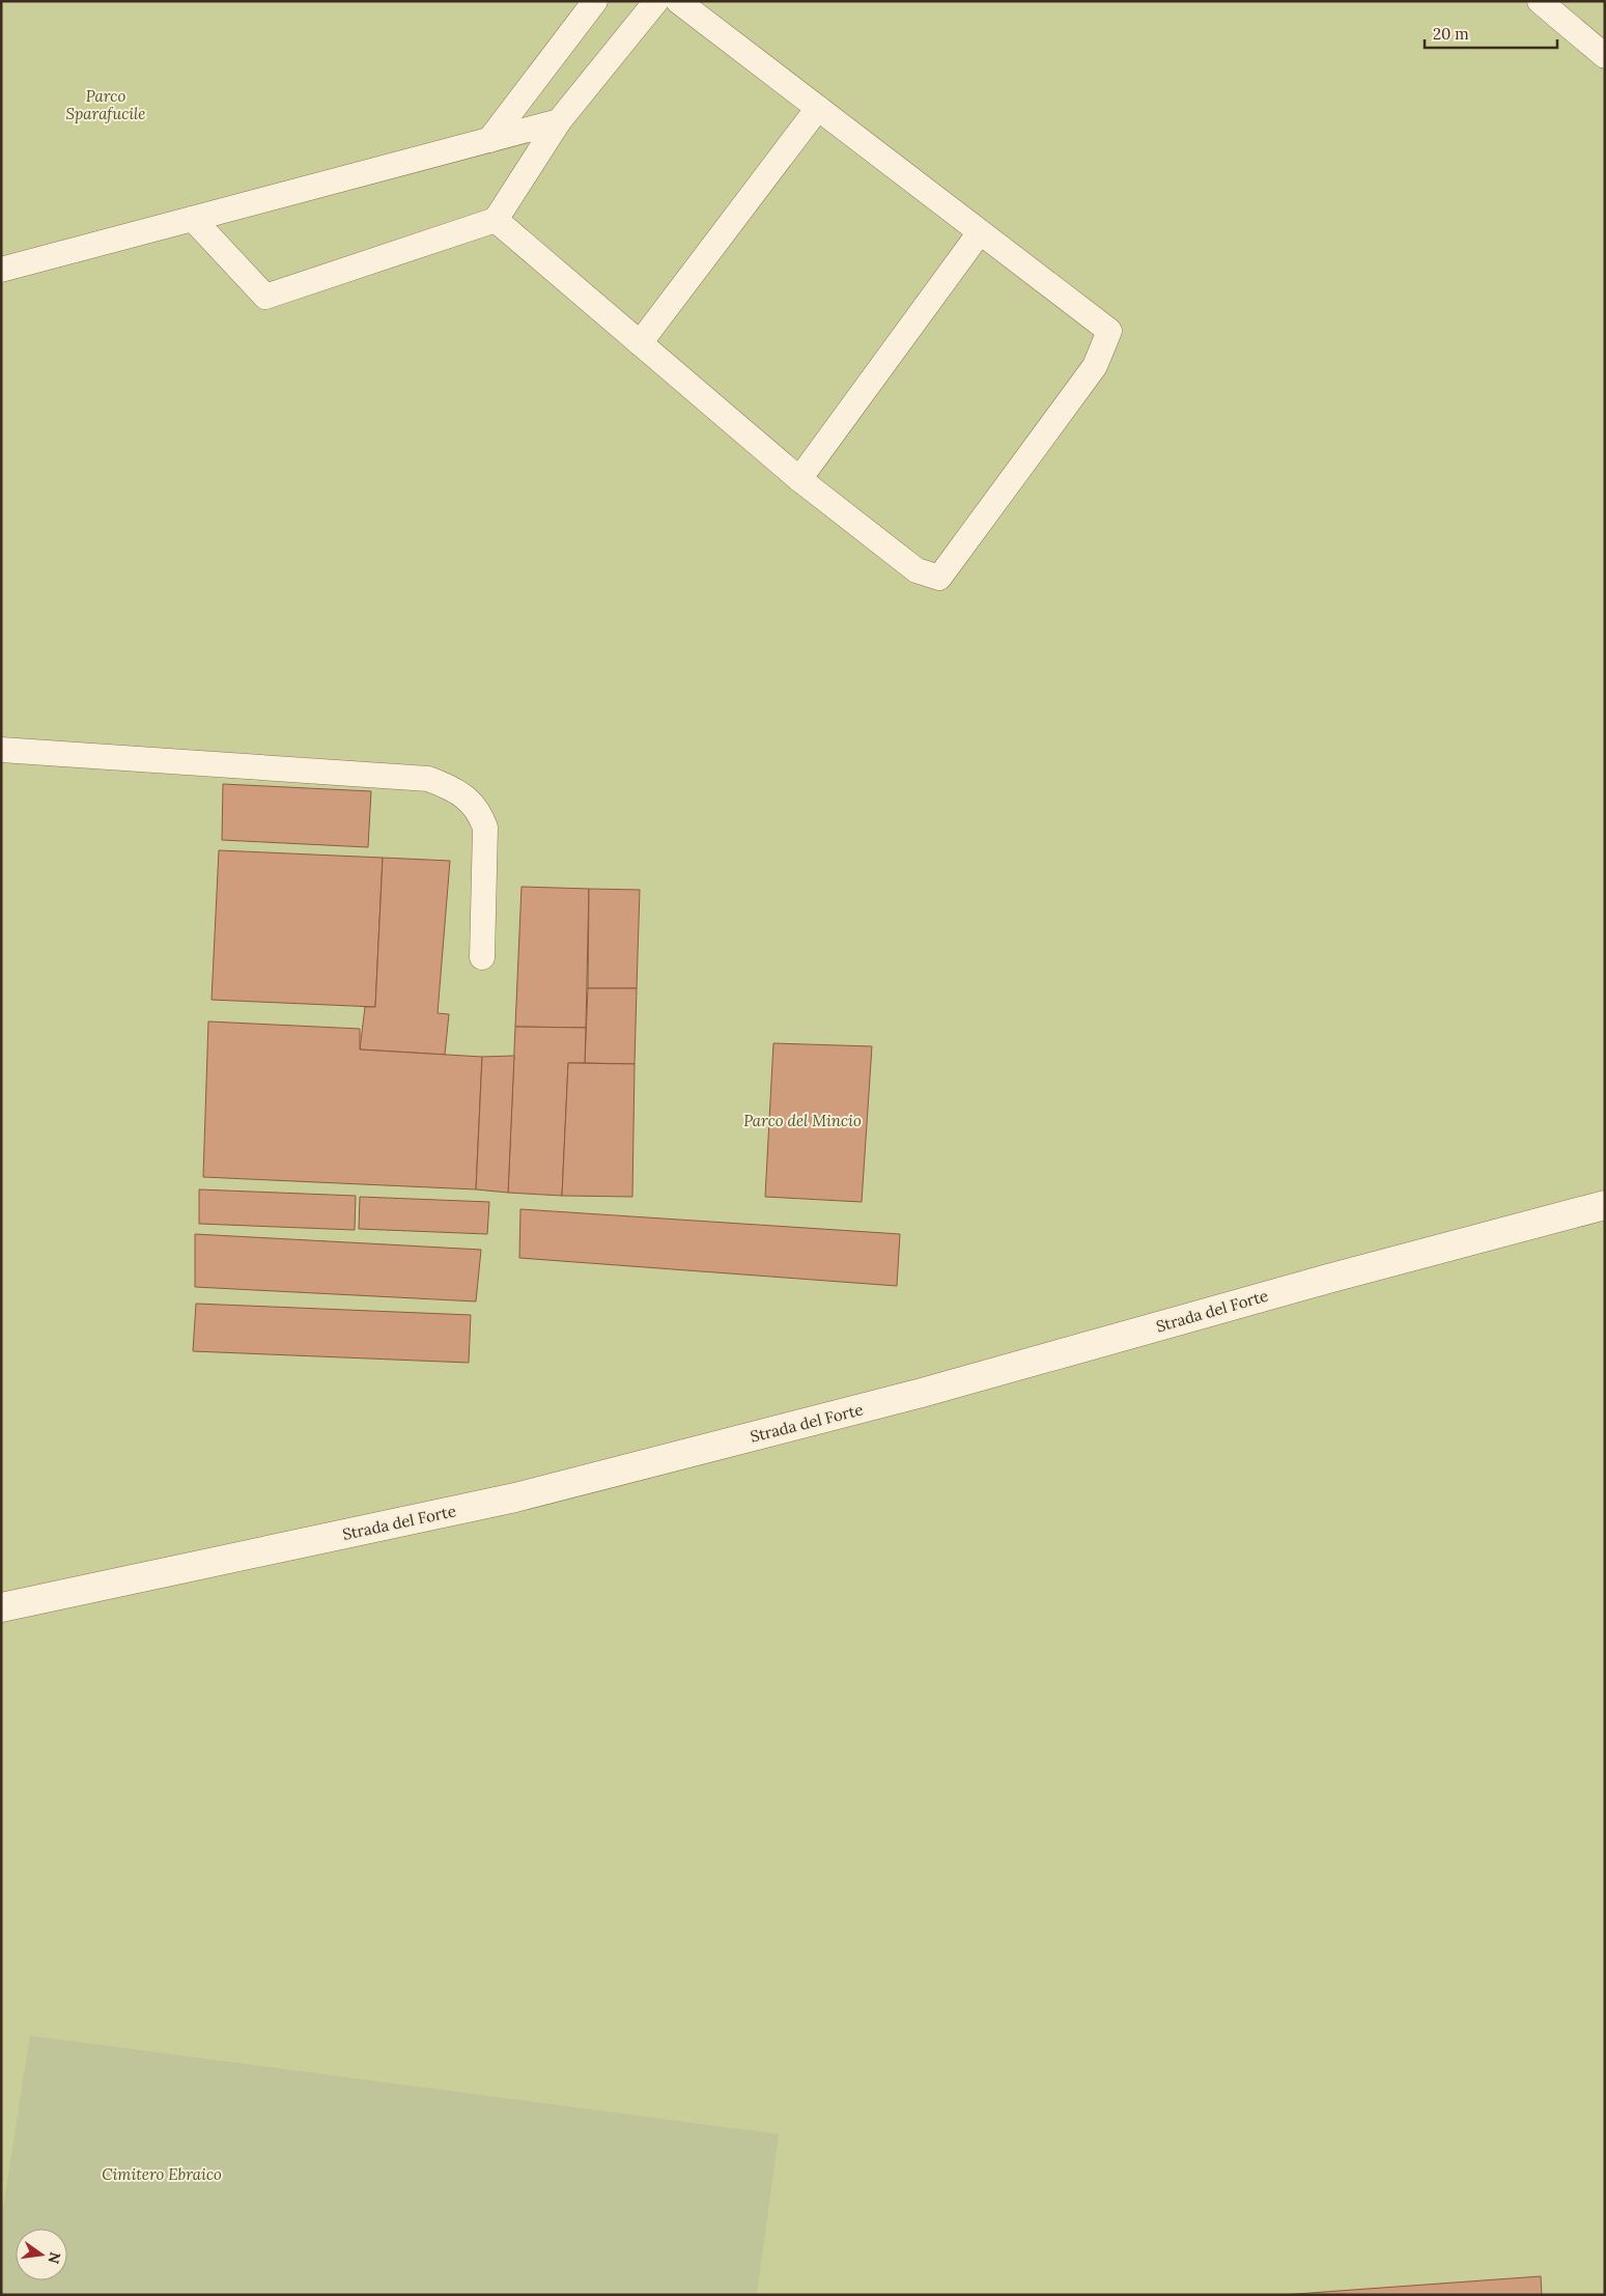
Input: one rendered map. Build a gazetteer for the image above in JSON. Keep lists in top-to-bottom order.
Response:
{
  "streets": {
    "street": ["Strada del Forte"]
  },
  "parks": ["Parco Sparafucile", "Parco del Mincio", "Cimitero Ebraico"],
  "scale_bar": "20 m",
  "north": "right"
}
